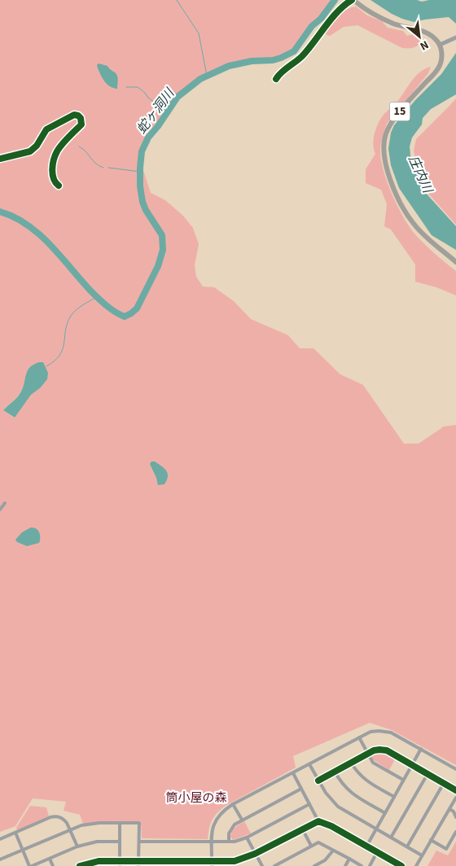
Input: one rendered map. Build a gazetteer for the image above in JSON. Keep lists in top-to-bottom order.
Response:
{
  "streets": {
    "main road": ["15"]
  },
  "water": ["蛇ヶ洞川", "庄内川"],
  "parks": ["筒小屋の森"],
  "north": "bottom right"
}
